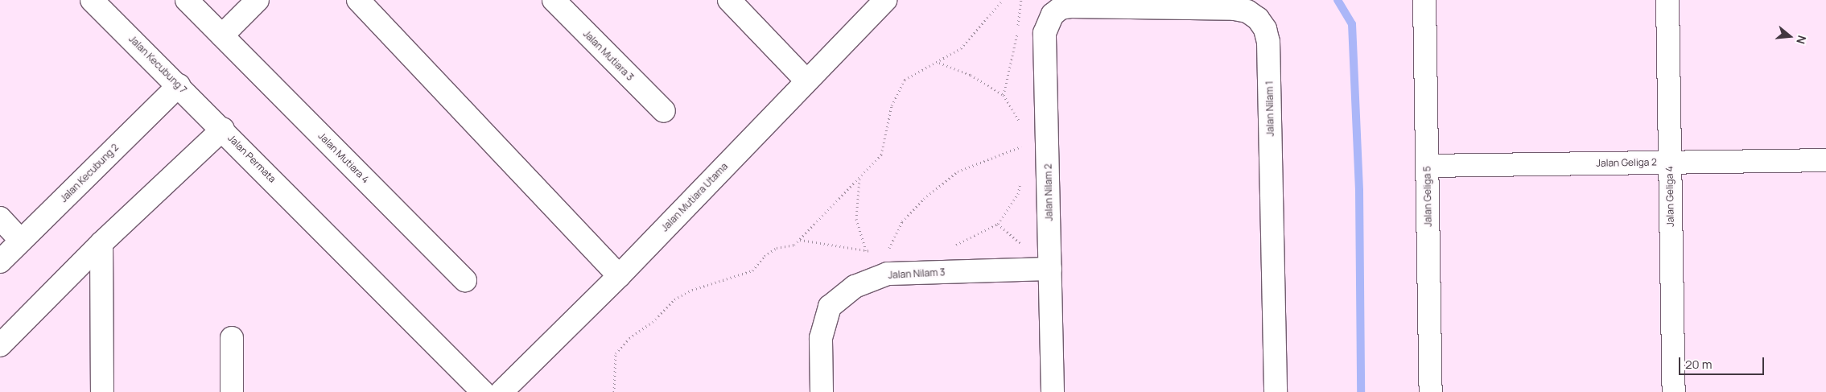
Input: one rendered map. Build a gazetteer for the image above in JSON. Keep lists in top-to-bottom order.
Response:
{
  "streets": {
    "street": [
      "Jalan Mutiara 3",
      "Jalan Kecubung 7",
      "Jalan Nilam 1",
      "Jalan Mutiara 4",
      "Jalan Permata",
      "Jalan Geliga 2",
      "Jalan Kecubung 2",
      "Jalan Nilam 2",
      "Jalan Geliga 5",
      "Jalan Geliga 4",
      "Jalan Mutiara Utama",
      "Jalan Nilam 3"
    ]
  },
  "crossings": [
    ["Jalan Kecubung 7", "Jalan Permata"],
    ["Jalan Kecubung 7", "Jalan Kecubung 2"],
    ["Jalan Nilam 1", "Jalan Nilam 2"],
    ["Jalan Geliga 2", "Jalan Geliga 5"],
    ["Jalan Geliga 2", "Jalan Geliga 4"],
    ["Jalan Nilam 2", "Jalan Nilam 3"]
  ],
  "scale_bar": "20 m",
  "north": "right"
}
